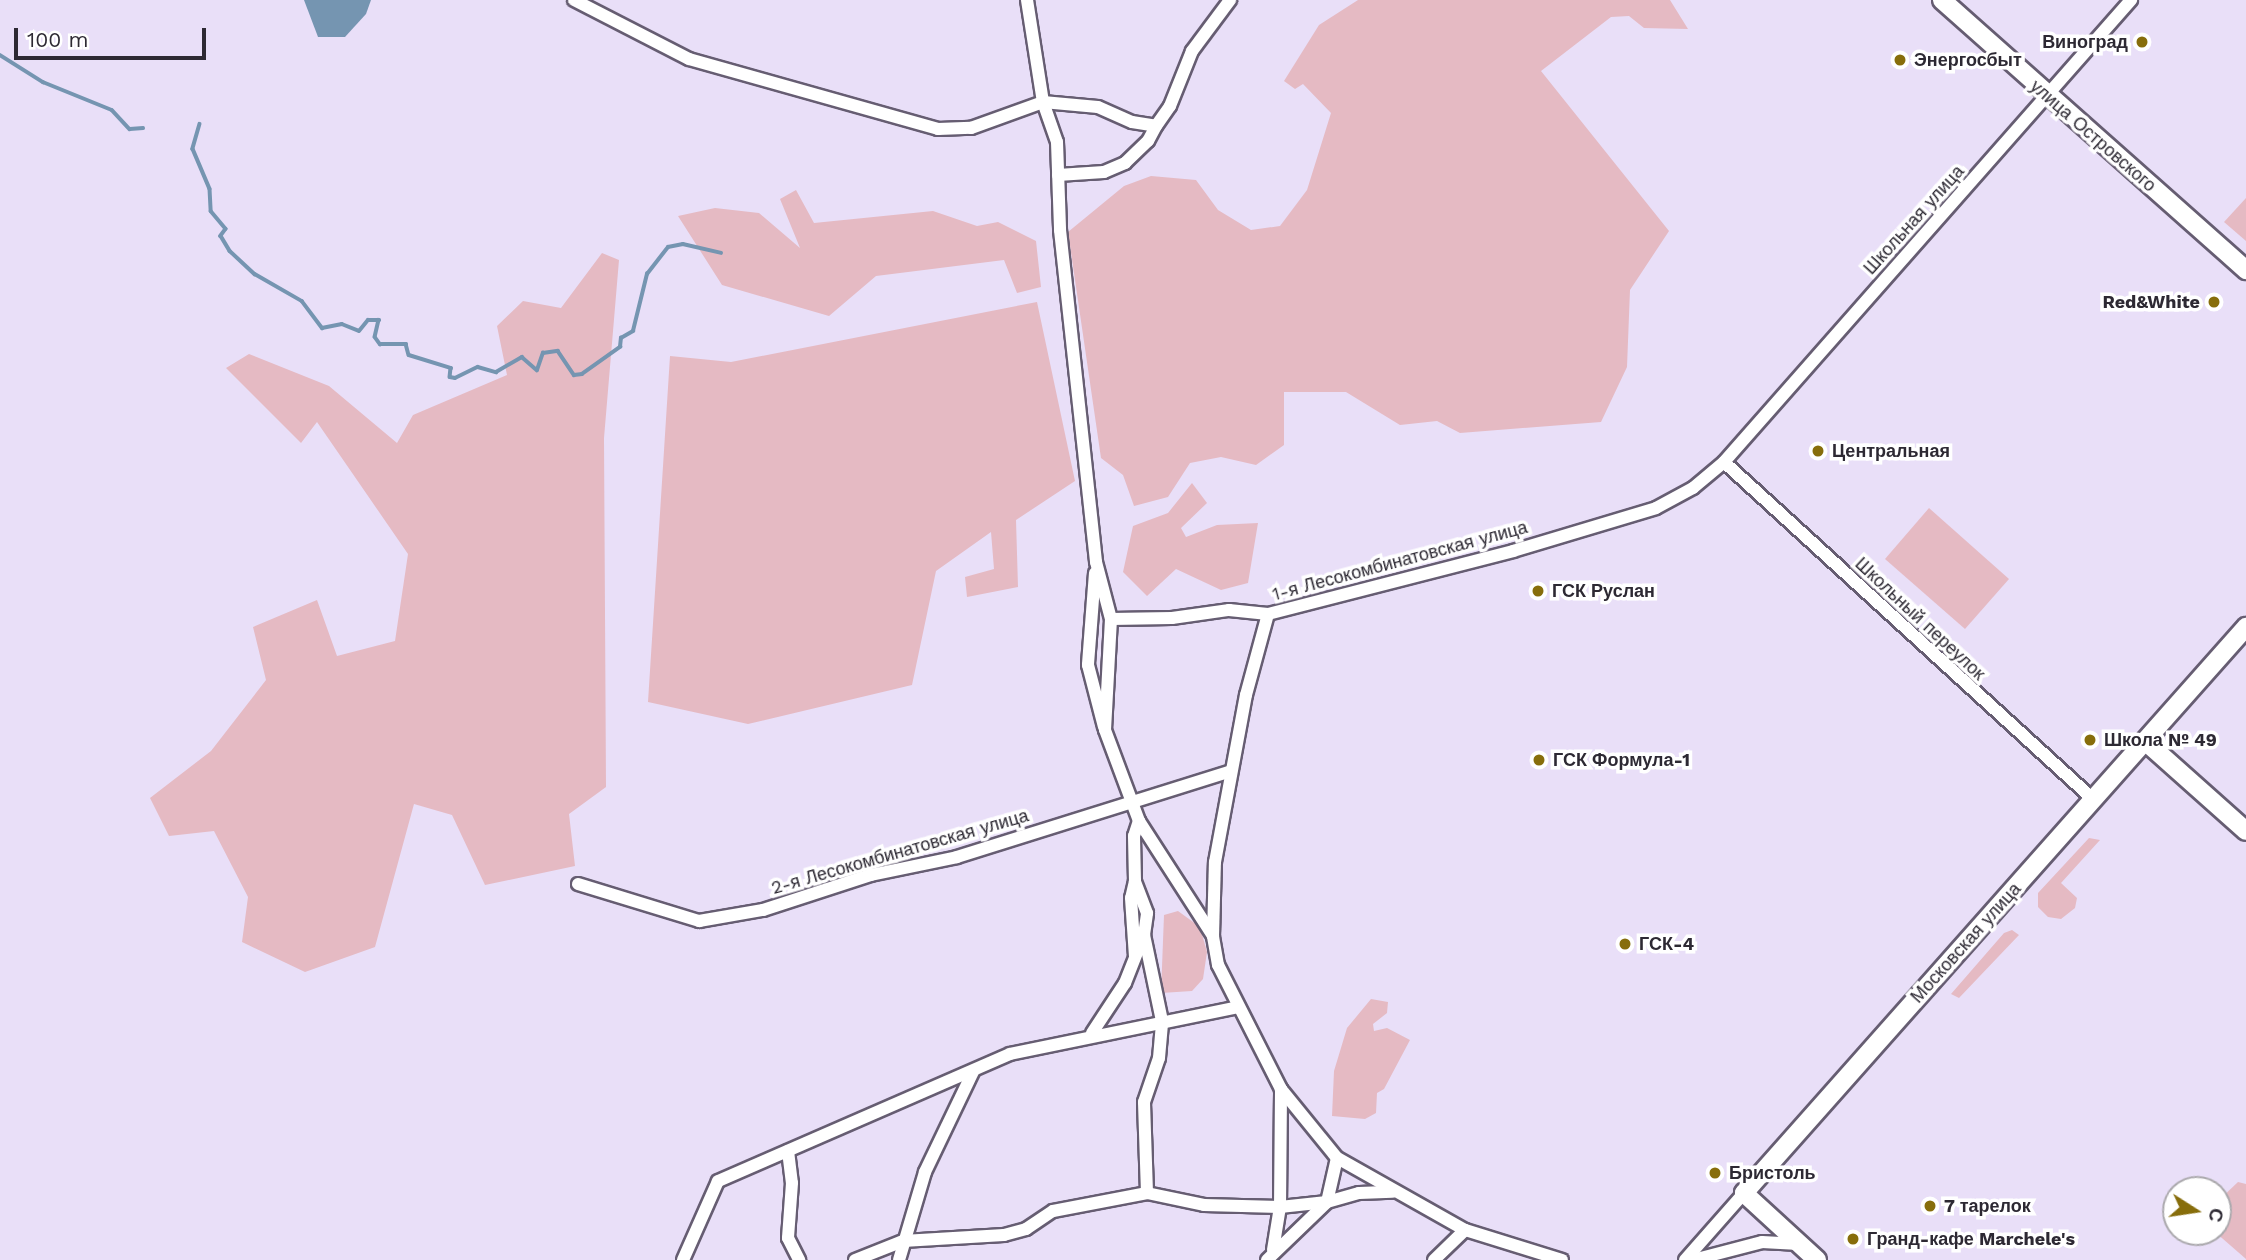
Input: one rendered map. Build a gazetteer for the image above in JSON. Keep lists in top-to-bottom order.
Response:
{
  "streets": {
    "street": [
      "улица Островского",
      "Школьная улица",
      "1-я Лесокомбинатовская улица",
      "Школьный переулок",
      "2-я Лесокомбинатовская улица",
      "Московская улица"
    ]
  },
  "crossings": [
    ["улица Островского", "Школьная улица"],
    ["Школьная улица", "1-я Лесокомбинатовская улица"],
    ["Школьная улица", "Школьный переулок"],
    ["1-я Лесокомбинатовская улица", "Школьный переулок"],
    ["1-я Лесокомбинатовская улица", "2-я Лесокомбинатовская улица"],
    ["Школьный переулок", "Московская улица"]
  ],
  "places": [
    "Виноград",
    "Энергосбыт",
    "Red&White",
    "Центральная",
    "ГСК Руслан",
    "Школа № 49",
    "ГСК Формула-1",
    "ГСК-4",
    "Бристоль",
    "7 тарелок",
    "Гранд-кафе Marchele's"
  ],
  "scale_bar": "100 m",
  "north": "right"
}
